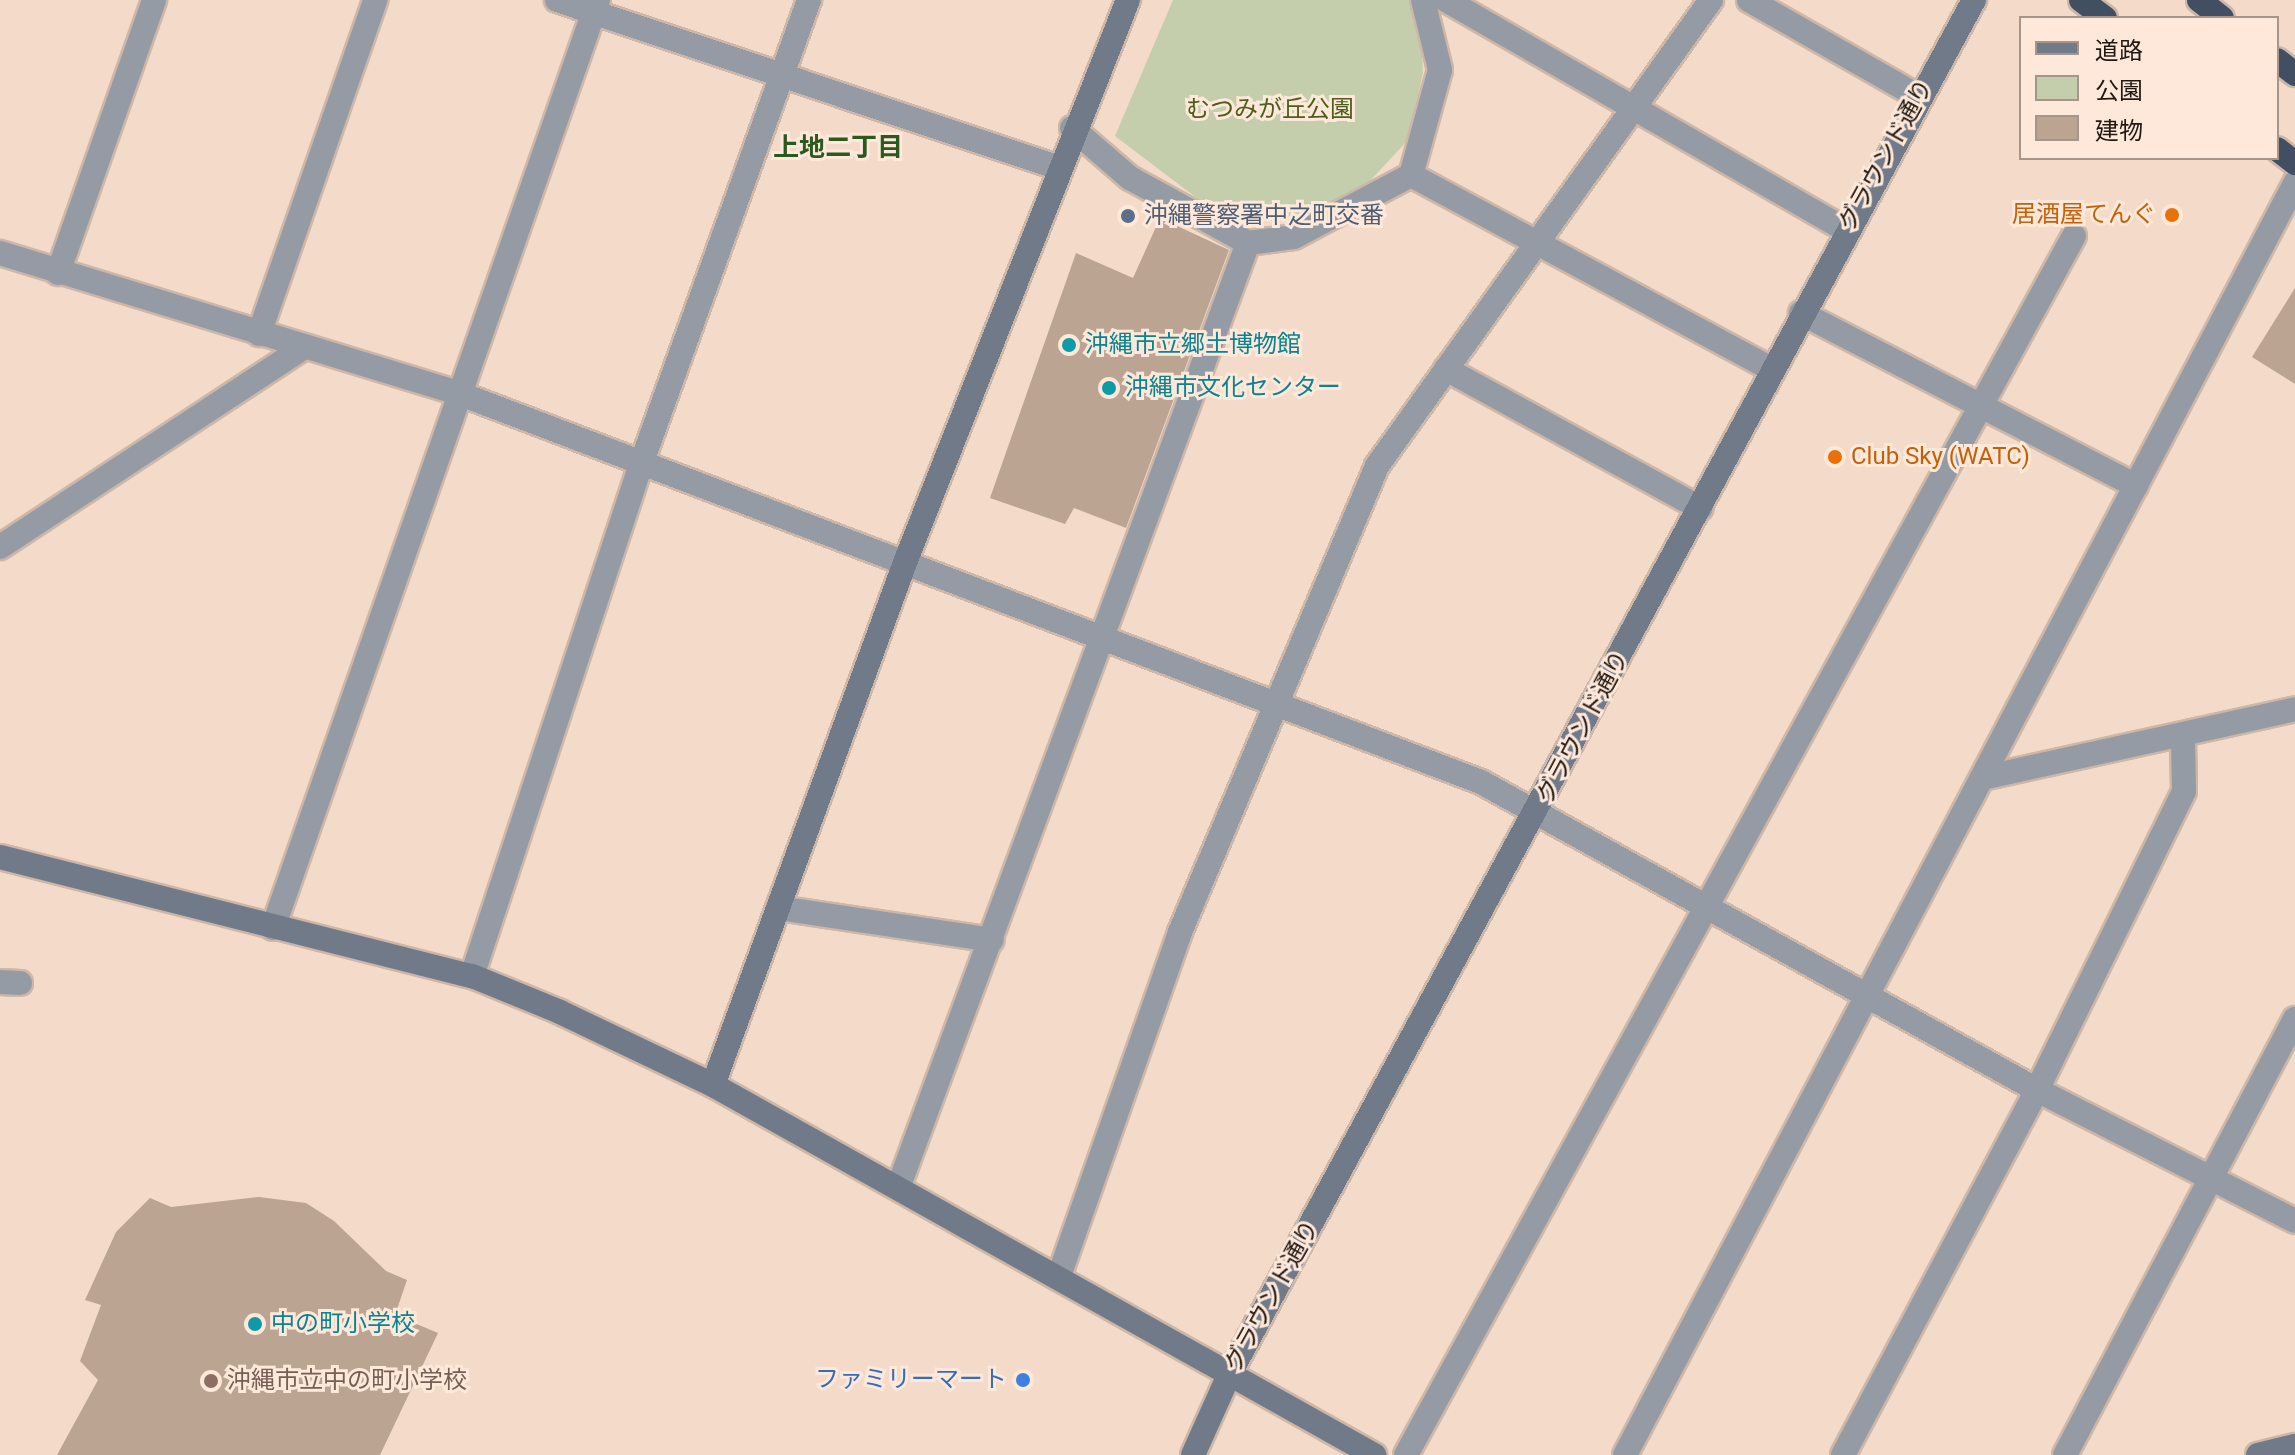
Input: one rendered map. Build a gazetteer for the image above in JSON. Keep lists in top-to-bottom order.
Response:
{
  "streets": {
    "street": ["グラウンド通り"]
  },
  "districts": ["上地二丁目"],
  "parks": ["むつみが丘公園"],
  "places": [
    "居酒屋てんぐ",
    "沖縄警察署中之町交番",
    "沖縄市立郷土博物館",
    "沖縄市文化センター",
    "Club Sky (WATC)",
    "中の町小学校",
    "ファミリーマート",
    "沖縄市立中の町小学校"
  ],
  "legend": ["道路", "公園", "建物"]
}
